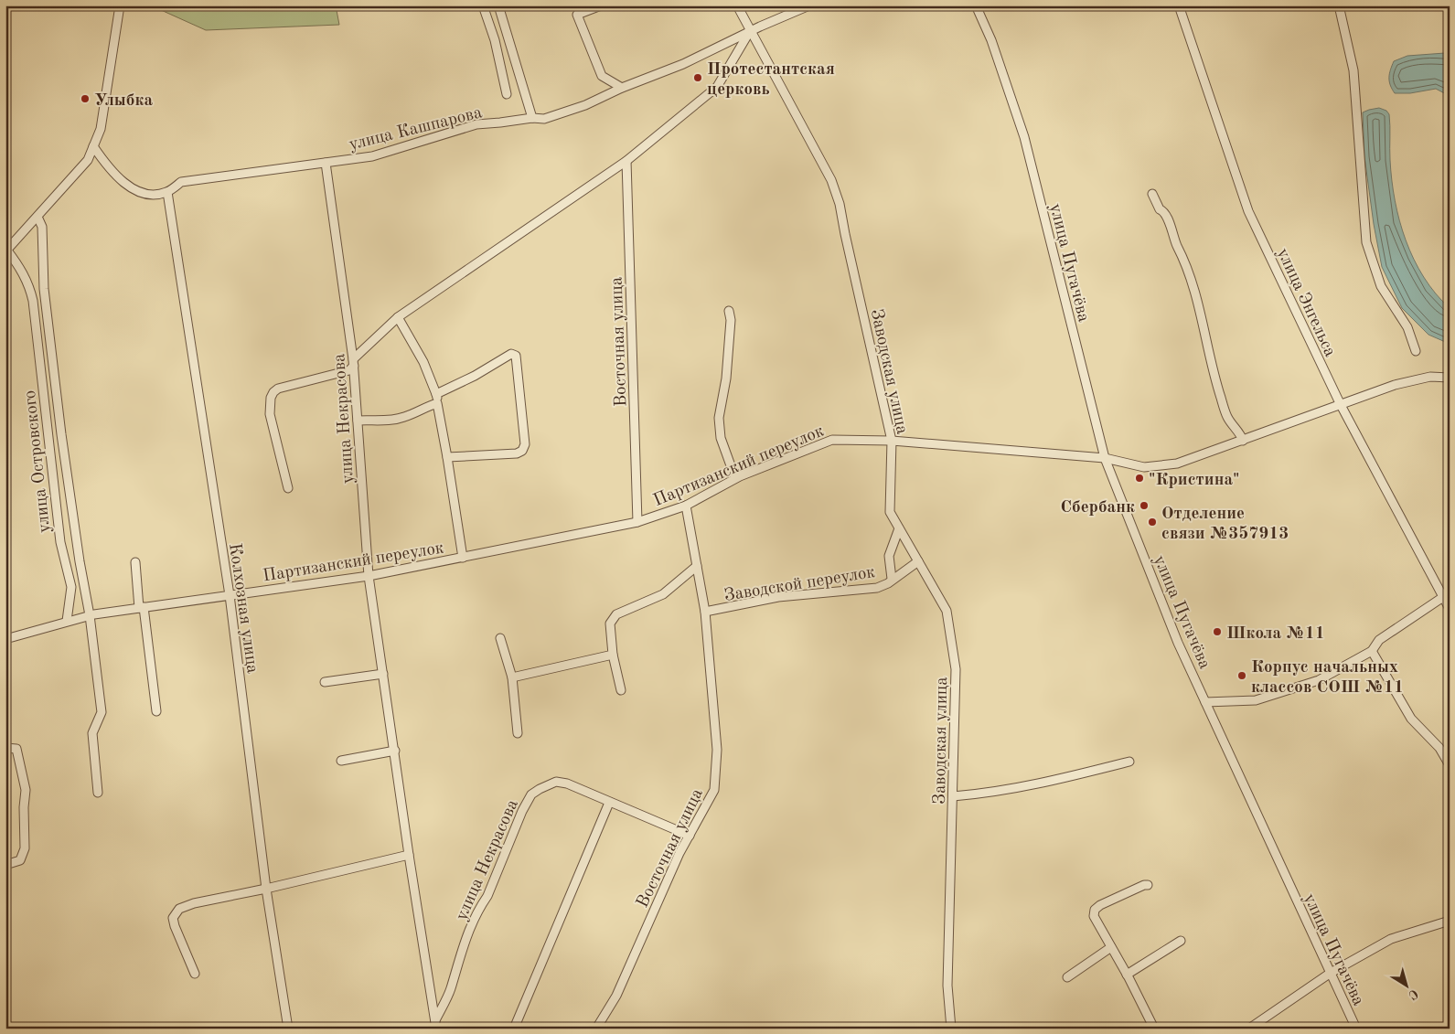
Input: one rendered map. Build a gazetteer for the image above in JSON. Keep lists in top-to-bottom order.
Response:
{
  "streets": {
    "street": [
      "улица Кашпарова",
      "улица Пугачёва",
      "улица Энгельса",
      "Восточная улица",
      "Заводская улица",
      "улица Некрасова",
      "улица Островского",
      "Партизанский переулок",
      "Заводской переулок",
      "Колхозная улица"
    ]
  },
  "crossings": [
    ["улица Кашпарова", "Заводская улица"],
    ["улица Кашпарова", "улица Некрасова"],
    ["улица Кашпарова", "Колхозная улица"],
    ["улица Пугачёва", "Партизанский переулок"],
    ["улица Энгельса", "Партизанский переулок"],
    ["Восточная улица", "улица Некрасова"],
    ["Восточная улица", "Партизанский переулок"],
    ["Восточная улица", "Заводской переулок"],
    ["Заводская улица", "Партизанский переулок"],
    ["Заводская улица", "Заводской переулок"],
    ["улица Некрасова", "Партизанский переулок"],
    ["улица Островского", "Партизанский переулок"],
    ["Партизанский переулок", "Колхозная улица"]
  ],
  "places": [
    "Протестантская церковь",
    "Улыбка",
    "\"Кристина\"",
    "Сбербанк",
    "Отделение связи №357913",
    "Школа №11",
    "Корпус начальных классов СОШ №11"
  ],
  "north": "bottom right"
}
